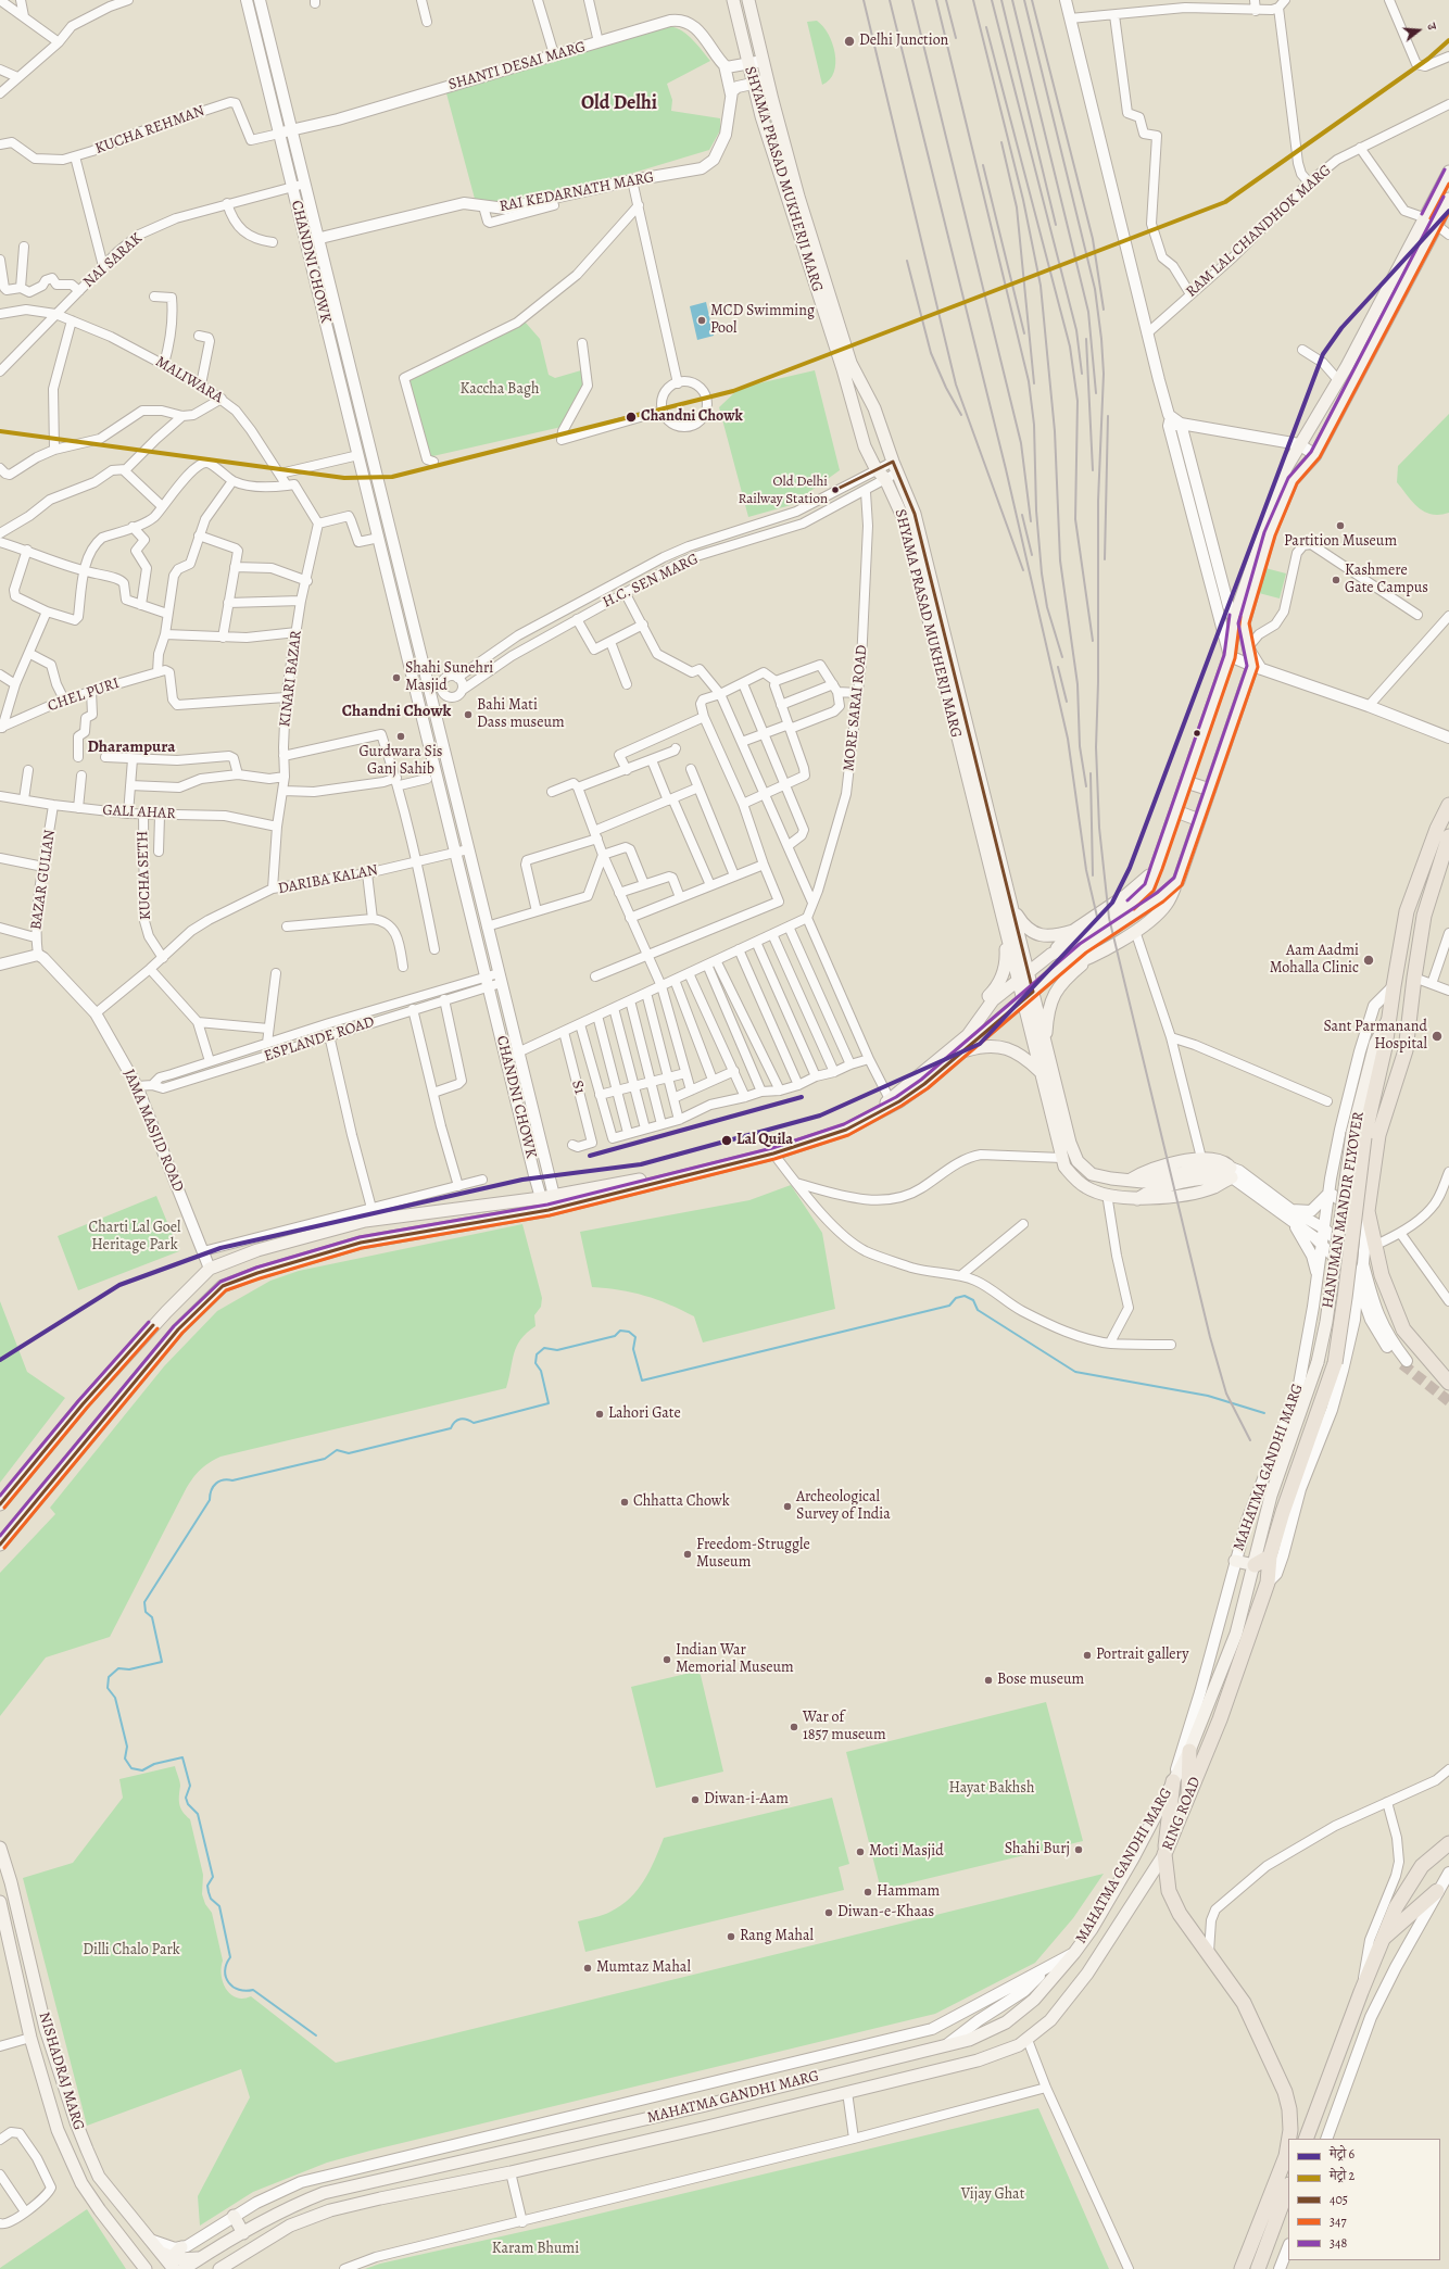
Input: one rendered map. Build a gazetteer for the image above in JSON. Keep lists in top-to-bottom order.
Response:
{
  "streets": {
    "main road": [
      "SHYAMA PRASAD MUKHERJI MARG",
      "HANUMAN MANDIR FLYOVER",
      "MAHATMA GANDHI MARG",
      "RING ROAD",
      "NISHADRAJ MARG"
    ],
    "street": [
      "SHANTI DESAI MARG",
      "KUCHA REHMAN",
      "RAI KEDARNATH MARG",
      "RAM LAL CHANDHOK MARG",
      "NAI SARAK",
      "CHANDNI CHOWK",
      "MALIWARA",
      "H.C. SEN MARG",
      "KINARI BAZAR",
      "CHEL PURI",
      "MORE SARAI ROAD",
      "GALI AHAR",
      "KUCHA SETH",
      "BAZAR GULIAN",
      "DARIBA KALAN",
      "ESPLANDE ROAD",
      "S1",
      "JAMA MASJID ROAD"
    ]
  },
  "crossings": [
    ["SHANTI DESAI MARG", "KUCHA REHMAN"],
    ["SHANTI DESAI MARG", "RAI KEDARNATH MARG"],
    ["SHANTI DESAI MARG", "CHANDNI CHOWK"],
    ["KUCHA REHMAN", "CHANDNI CHOWK"],
    ["SHYAMA PRASAD MUKHERJI MARG", "H.C. SEN MARG"],
    ["RAI KEDARNATH MARG", "CHANDNI CHOWK"],
    ["NAI SARAK", "CHANDNI CHOWK"],
    ["NAI SARAK", "MALIWARA"],
    ["CHANDNI CHOWK", "DARIBA KALAN"],
    ["CHANDNI CHOWK", "ESPLANDE ROAD"],
    ["MALIWARA", "KINARI BAZAR"],
    ["H.C. SEN MARG", "MORE SARAI ROAD"],
    ["KINARI BAZAR", "CHEL PURI"],
    ["KINARI BAZAR", "GALI AHAR"],
    ["KINARI BAZAR", "DARIBA KALAN"],
    ["GALI AHAR", "KUCHA SETH"],
    ["GALI AHAR", "BAZAR GULIAN"],
    ["KUCHA SETH", "DARIBA KALAN"],
    ["BAZAR GULIAN", "JAMA MASJID ROAD"],
    ["DARIBA KALAN", "JAMA MASJID ROAD"],
    ["ESPLANDE ROAD", "JAMA MASJID ROAD"],
    ["HANUMAN MANDIR FLYOVER", "MAHATMA GANDHI MARG"],
    ["HANUMAN MANDIR FLYOVER", "RING ROAD"],
    ["MAHATMA GANDHI MARG", "RING ROAD"]
  ],
  "districts": ["Old Delhi", "Chandni Chowk", "Dharampura"],
  "parks": [
    "Kaccha Bagh",
    "Charti Lal Goel Heritage Park",
    "Hayat Bakhsh",
    "Dilli Chalo Park",
    "Vijay Ghat",
    "Karam Bhumi"
  ],
  "places": [
    "Delhi Junction",
    "MCD Swimming Pool",
    "Chandni Chowk",
    "Old Delhi Railway Station",
    "Partition Museum",
    "Kashmere Gate Campus",
    "Shahi Sunehri Masjid",
    "Bahi Mati Dass museum",
    "Gurdwara Sis Ganj Sahib",
    "Aam Aadmi Mohalla Clinic",
    "Sant Parmanand Hospital",
    "Lal Quila",
    "Lahori Gate",
    "Chhatta Chowk",
    "Archeological Survey of India",
    "Freedom-Struggle Museum",
    "Portrait gallery",
    "Indian War Memorial Museum",
    "Bose museum",
    "War of 1857 museum",
    "Diwan-i-Aam",
    "Shahi Burj",
    "Moti Masjid",
    "Hammam",
    "Diwan-e-Khaas",
    "Rang Mahal",
    "Mumtaz Mahal"
  ],
  "lines": [
    "metro line 2",
    "transit line 348",
    "transit line 347",
    "metro line 6",
    "transit line 405"
  ],
  "legend": [
    "मेट्रो 6",
    "मेट्रो 2",
    "405",
    "347",
    "348"
  ],
  "north": "right"
}
